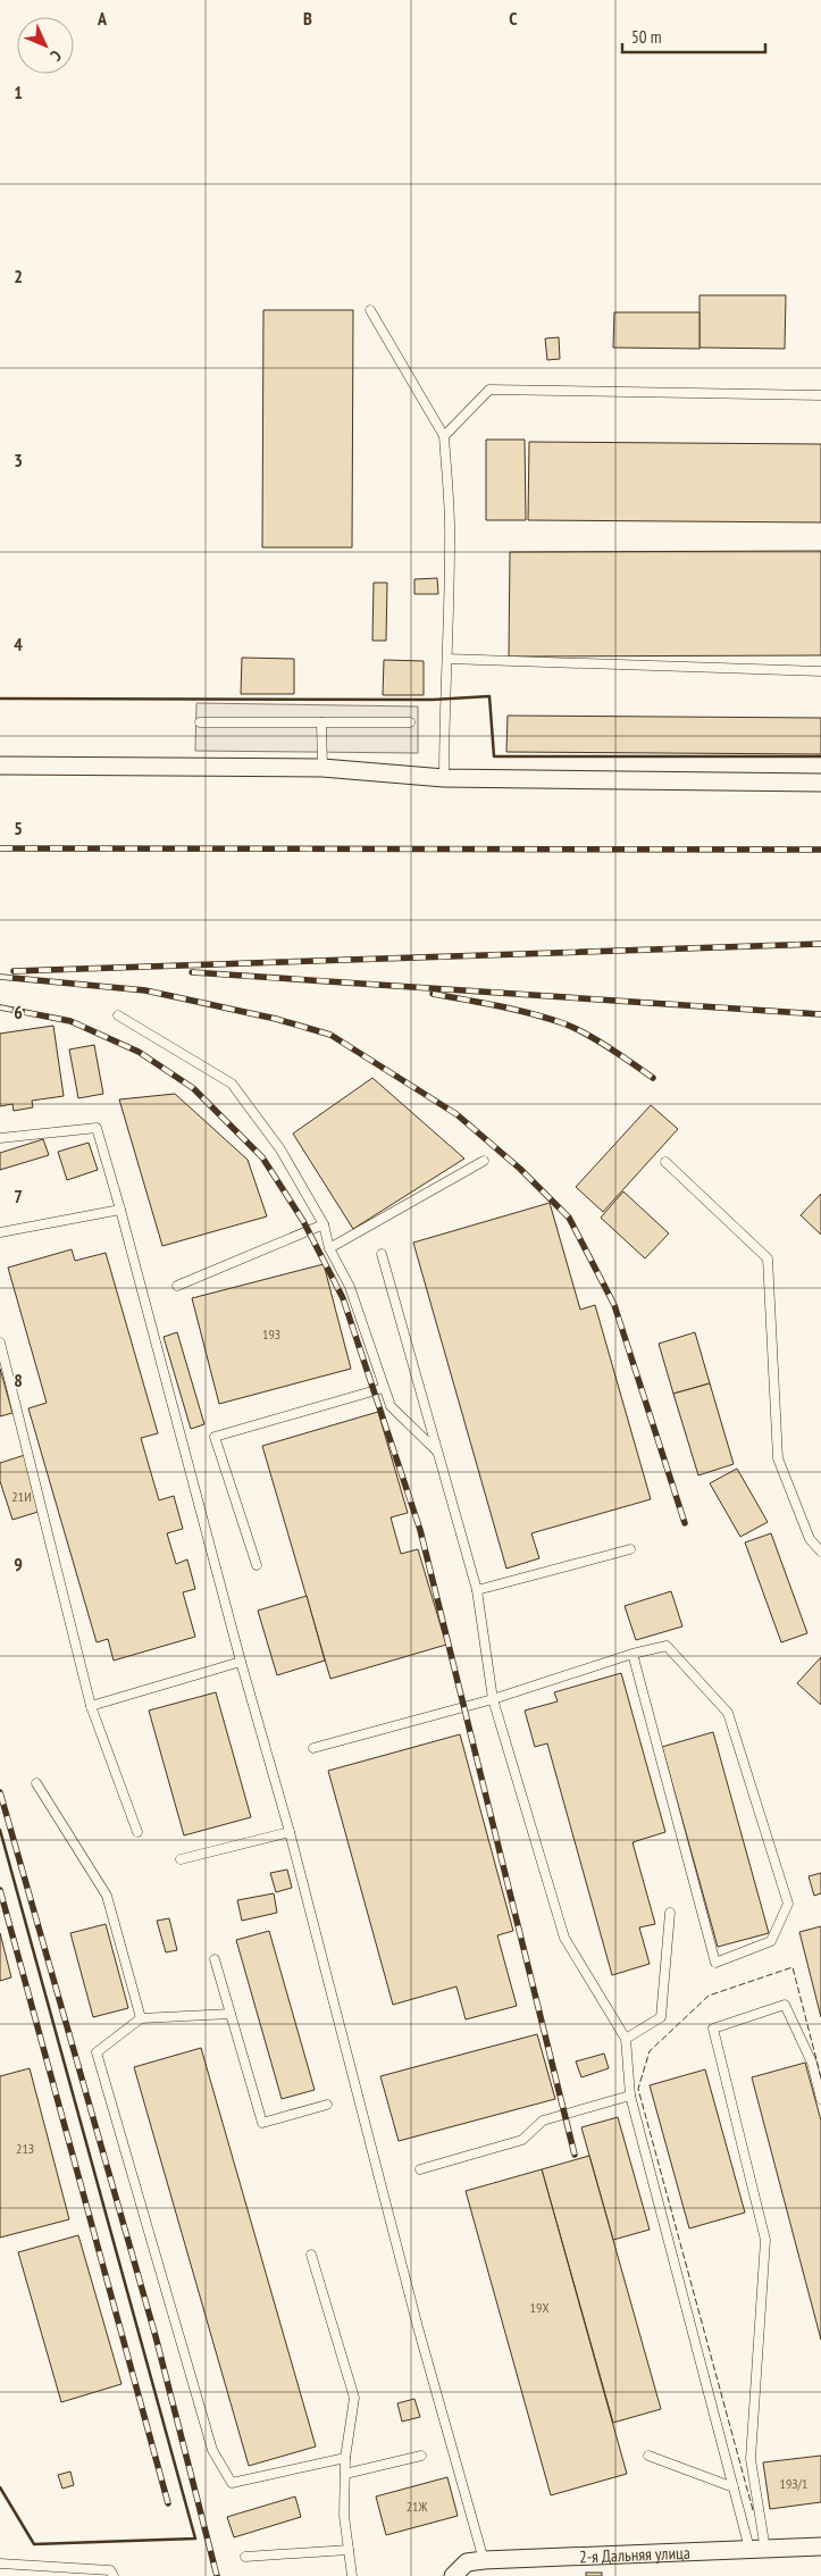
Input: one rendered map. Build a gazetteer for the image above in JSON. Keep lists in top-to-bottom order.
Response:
{
  "streets": {
    "street": ["2-я Дальняя улица"]
  },
  "house_numbers": [
    "19З",
    "21И",
    "21З",
    "19Х",
    "19З/1",
    "21Ж"
  ],
  "scale_bar": "50 m",
  "north": "bottom right",
  "grid": {
    "columns": ["A", "B", "C"],
    "rows": [
      "1",
      "2",
      "3",
      "4",
      "5",
      "6",
      "7",
      "8",
      "9"
    ]
  }
}
